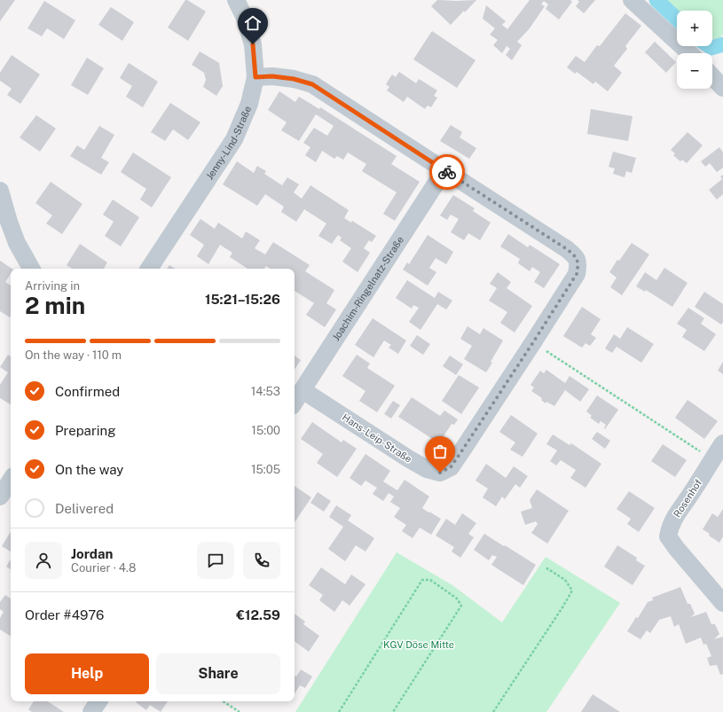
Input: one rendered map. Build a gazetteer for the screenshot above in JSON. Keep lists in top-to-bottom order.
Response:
{
  "streets": {
    "street": [
      "Jenny-Lind-Straße",
      "Joachim-Ringelnatz-Straße",
      "Hans-Leip-Straße",
      "Rosenhof"
    ]
  },
  "crossings": [
    ["Jenny-Lind-Straße", "Hans-Leip-Straße"],
    ["Joachim-Ringelnatz-Straße", "Hans-Leip-Straße"]
  ],
  "parks": ["KGV Döse Mitte"],
  "page": {
    "map_buttons": ["+", "−"],
    "heading": ["2 min", "Arriving in", "15:21–15:26"],
    "panel": [
      "Jordan",
      "Courier · 4.8",
      "Order #4976",
      "€12.59"
    ],
    "bar": "On the way · 110 m",
    "list": [
      ["Confirmed", "14:53"],
      ["Preparing", "15:00"],
      ["On the way", "15:05"],
      "Delivered"
    ],
    "buttons": ["Help", "Share"]
  }
}
